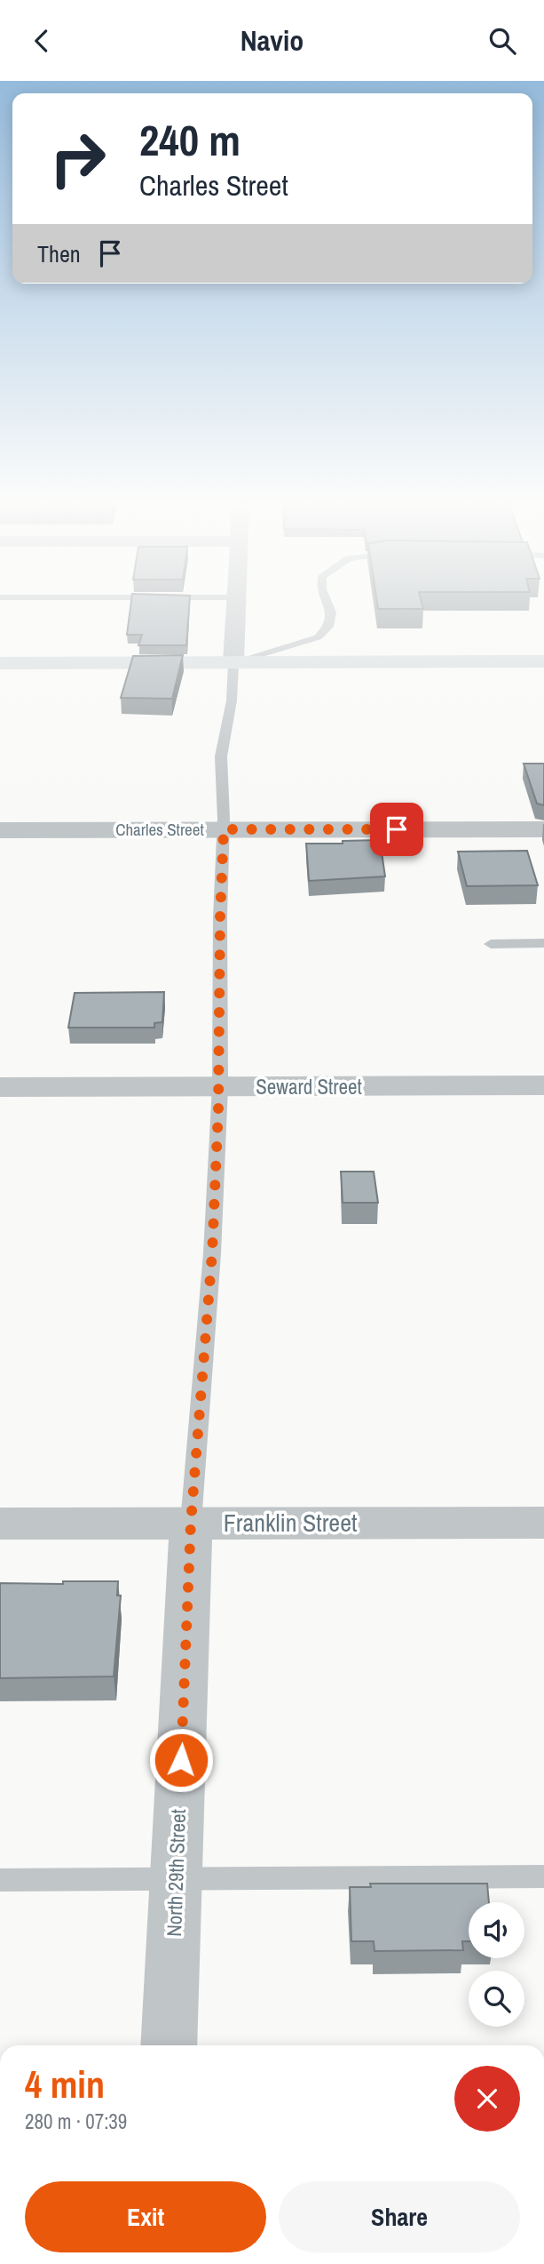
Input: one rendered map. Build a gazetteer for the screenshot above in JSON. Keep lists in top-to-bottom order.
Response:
{
  "streets": {
    "street": [
      "Charles Street",
      "Seward Street",
      "Franklin Street",
      "North 29th Street"
    ]
  },
  "crossings": [
    ["Charles Street", "North 29th Street"],
    ["Seward Street", "North 29th Street"],
    ["Franklin Street", "North 29th Street"]
  ],
  "page": {
    "header": "Navio",
    "turn": ["240 m", "Charles Street"],
    "then": "Then",
    "heading": ["4 min", "280 m · 07:39"],
    "buttons": ["Exit", "Share"]
  }
}
